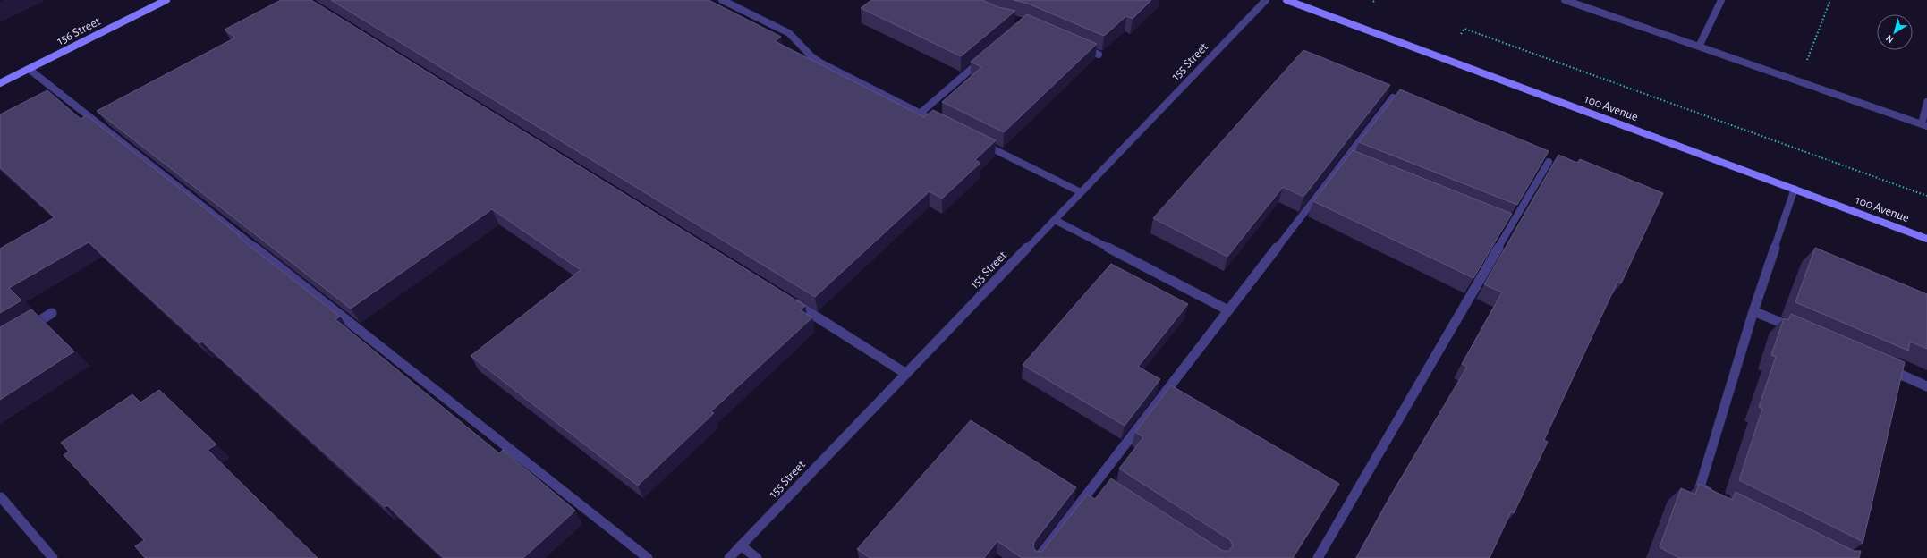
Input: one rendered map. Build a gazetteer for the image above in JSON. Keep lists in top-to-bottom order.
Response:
{
  "streets": {
    "main road": ["156 Street", "100 Avenue"],
    "street": ["155 Street"]
  },
  "north": "bottom left"
}
